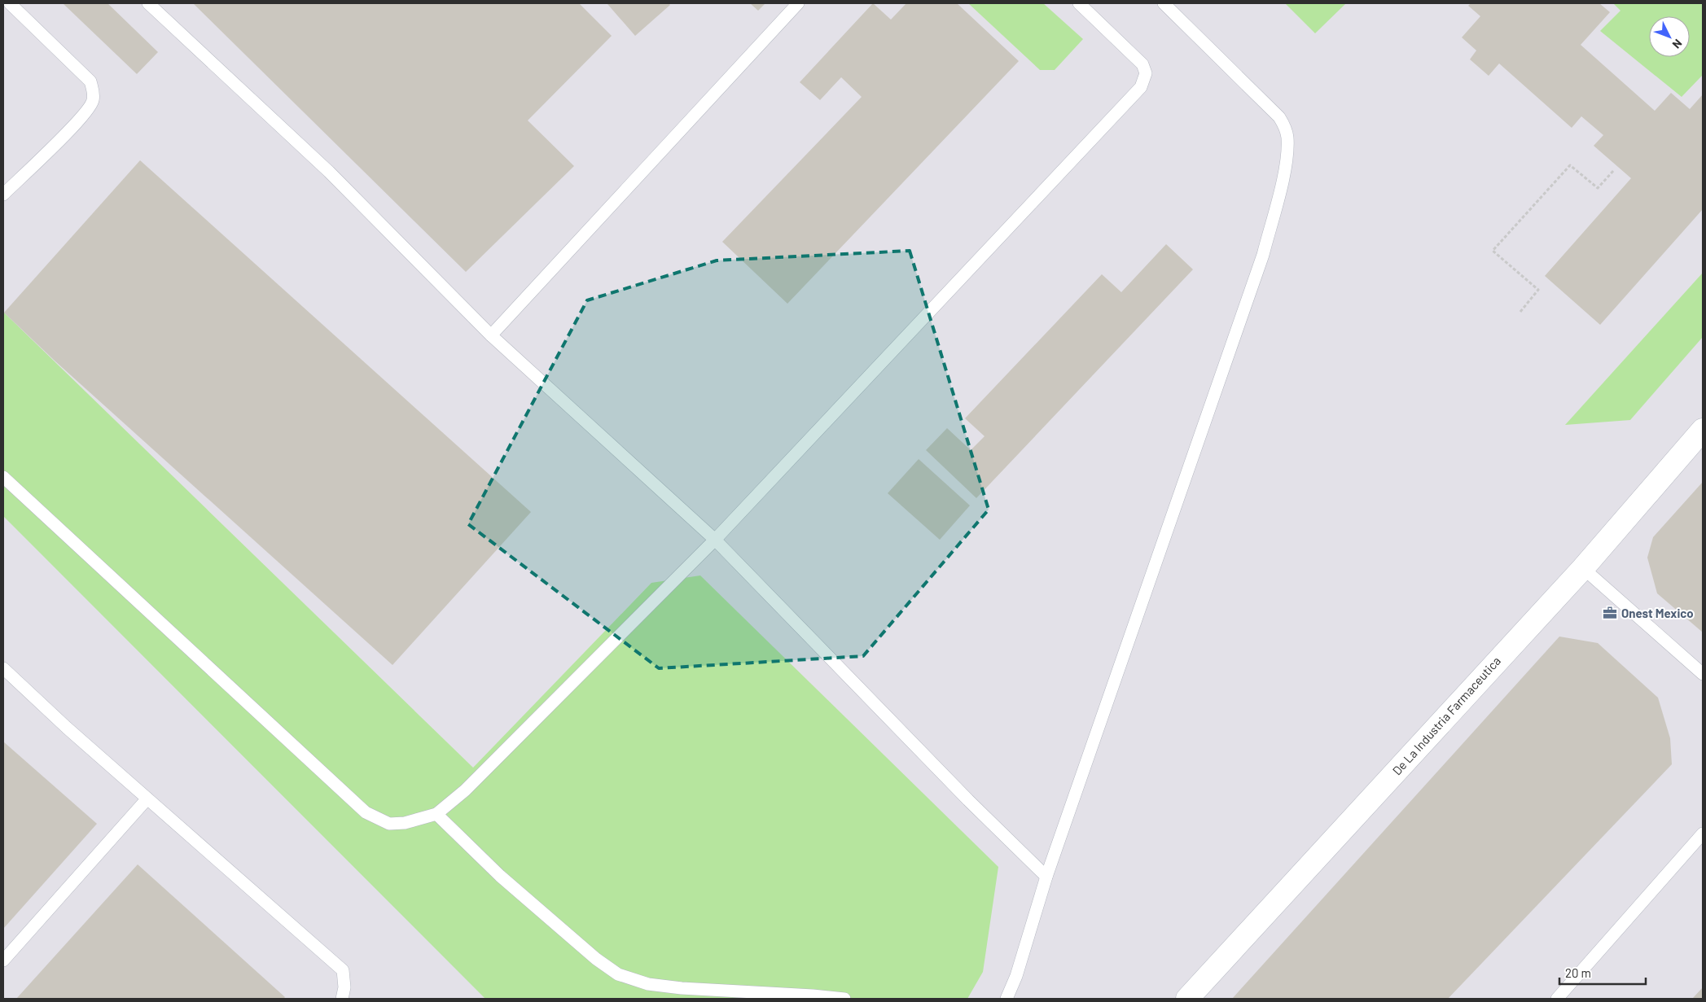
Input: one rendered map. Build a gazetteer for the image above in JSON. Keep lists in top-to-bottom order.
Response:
{
  "streets": {
    "main road": ["De La Industria Farmaceutica"]
  },
  "places": {
    "office": ["Onest Mexico"]
  },
  "scale_bar": "20 m",
  "north": "bottom right"
}
